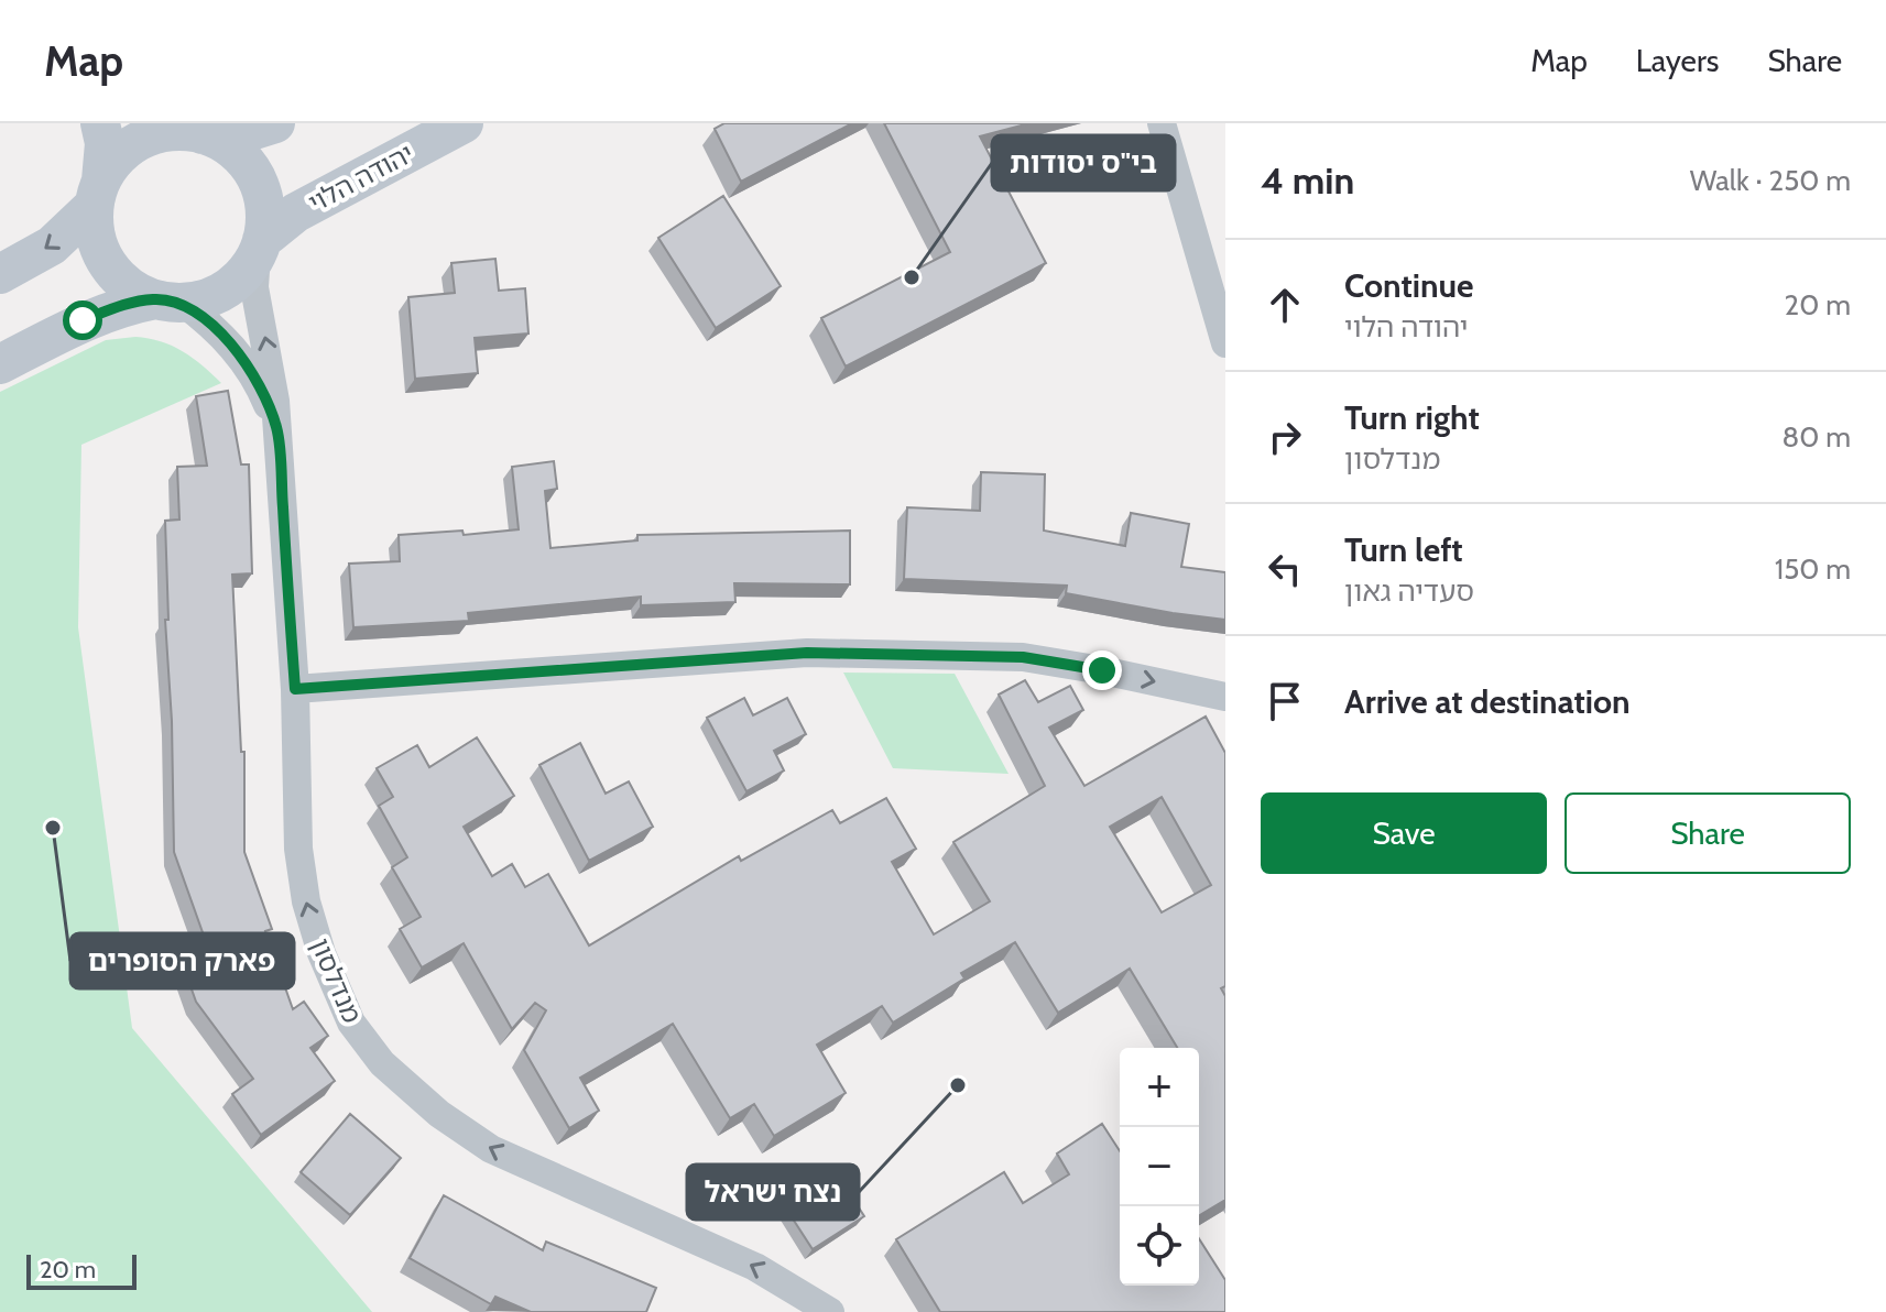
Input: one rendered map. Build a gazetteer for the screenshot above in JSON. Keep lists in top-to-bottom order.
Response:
{
  "streets": {
    "main road": ["יהודה הלוי"],
    "street": ["מנדלסון"]
  },
  "crossings": [
    ["יהודה הלוי", "מנדלסון"]
  ],
  "one_way": ["מנדלסון"],
  "places": ["בי\"ס יסודות", "פארק הסופרים", "נצח ישראל"],
  "scale_bar": "20 m",
  "page": {
    "header": "Map",
    "nav": ["Map", "Layers", "Share"],
    "heading": ["4 min", "Walk · 250 m"],
    "list": [
      ["Continue", "יהודה הלוי", "20 m"],
      ["Turn right", "מנדלסון", "80 m"],
      ["Turn left", "סעדיה גאון", "150 m"],
      "Arrive at destination"
    ],
    "buttons": ["Save", "Share"],
    "map_buttons": ["+", "−"],
    "scale": "20 m"
  }
}
